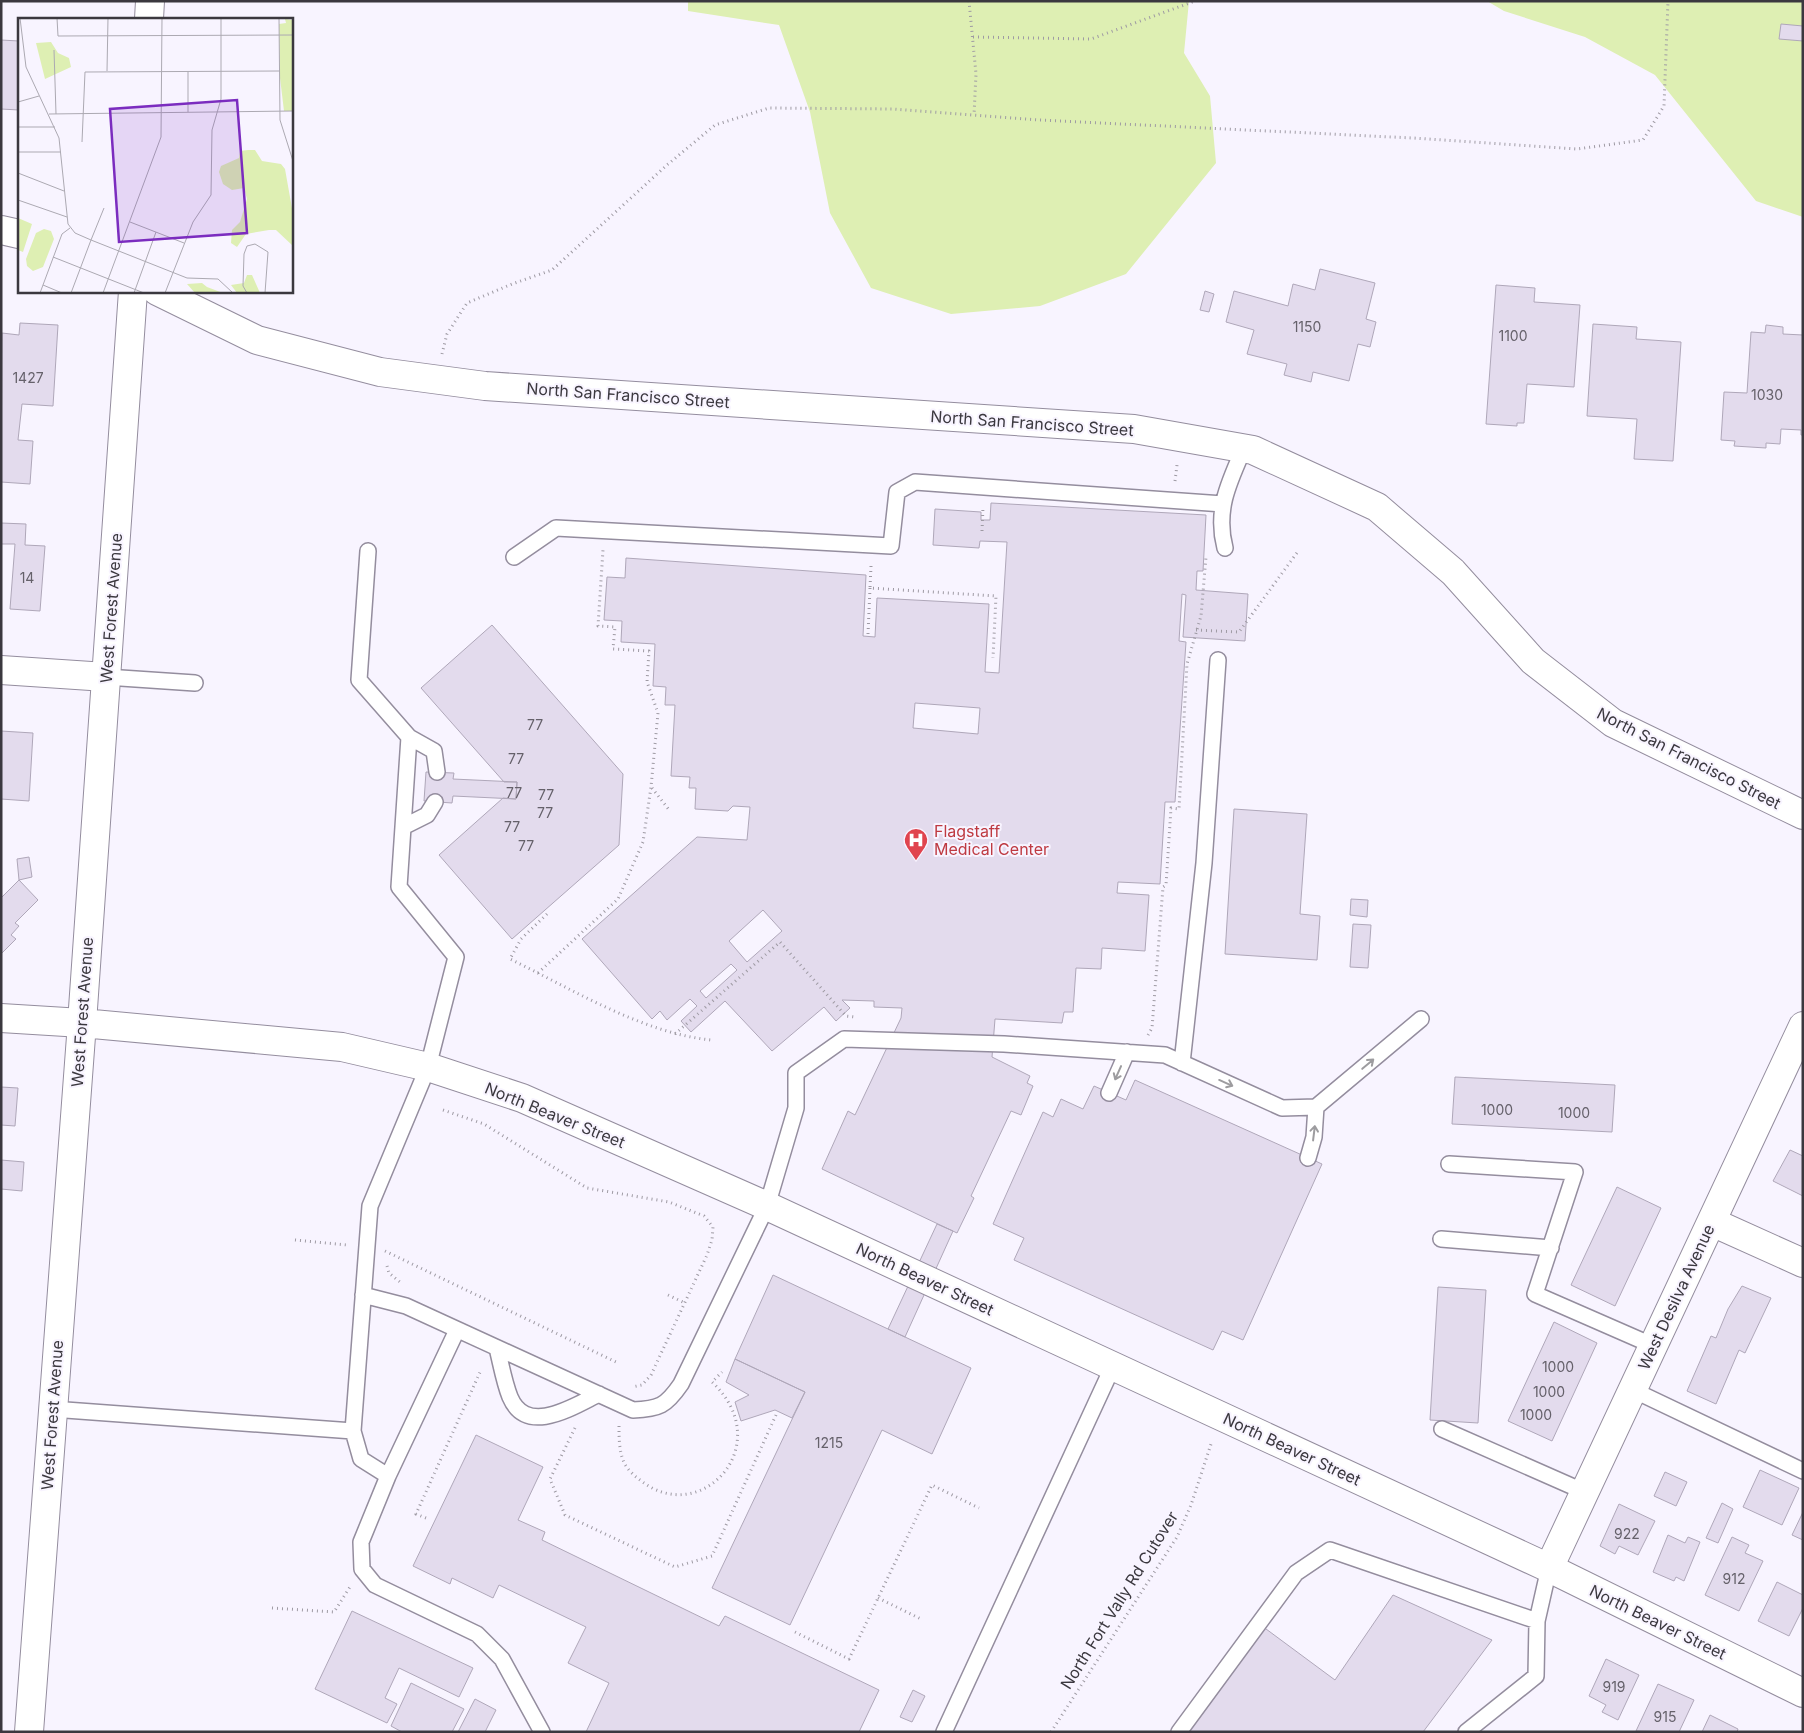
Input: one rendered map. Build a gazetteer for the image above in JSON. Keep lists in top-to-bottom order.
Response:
{
  "streets": {
    "street": [
      "North San Francisco Street",
      "West Forest Avenue",
      "North Beaver Street",
      "West Desilva Avenue"
    ],
    "path": ["North Fort Vally Rd Cutover"]
  },
  "crossings": [
    ["West Forest Avenue", "North Beaver Street"],
    ["North Beaver Street", "West Desilva Avenue"]
  ],
  "places": {
    "hospital": ["Flagstaff Medical Center"]
  },
  "house_numbers": [
    "1150",
    "1100",
    "1427",
    "1030",
    "14",
    "77",
    "77",
    "77",
    "77",
    "77",
    "77",
    "77",
    "1000",
    "1000",
    "1000",
    "1000",
    "1000",
    "1215",
    "922",
    "912",
    "919",
    "915"
  ]
}
